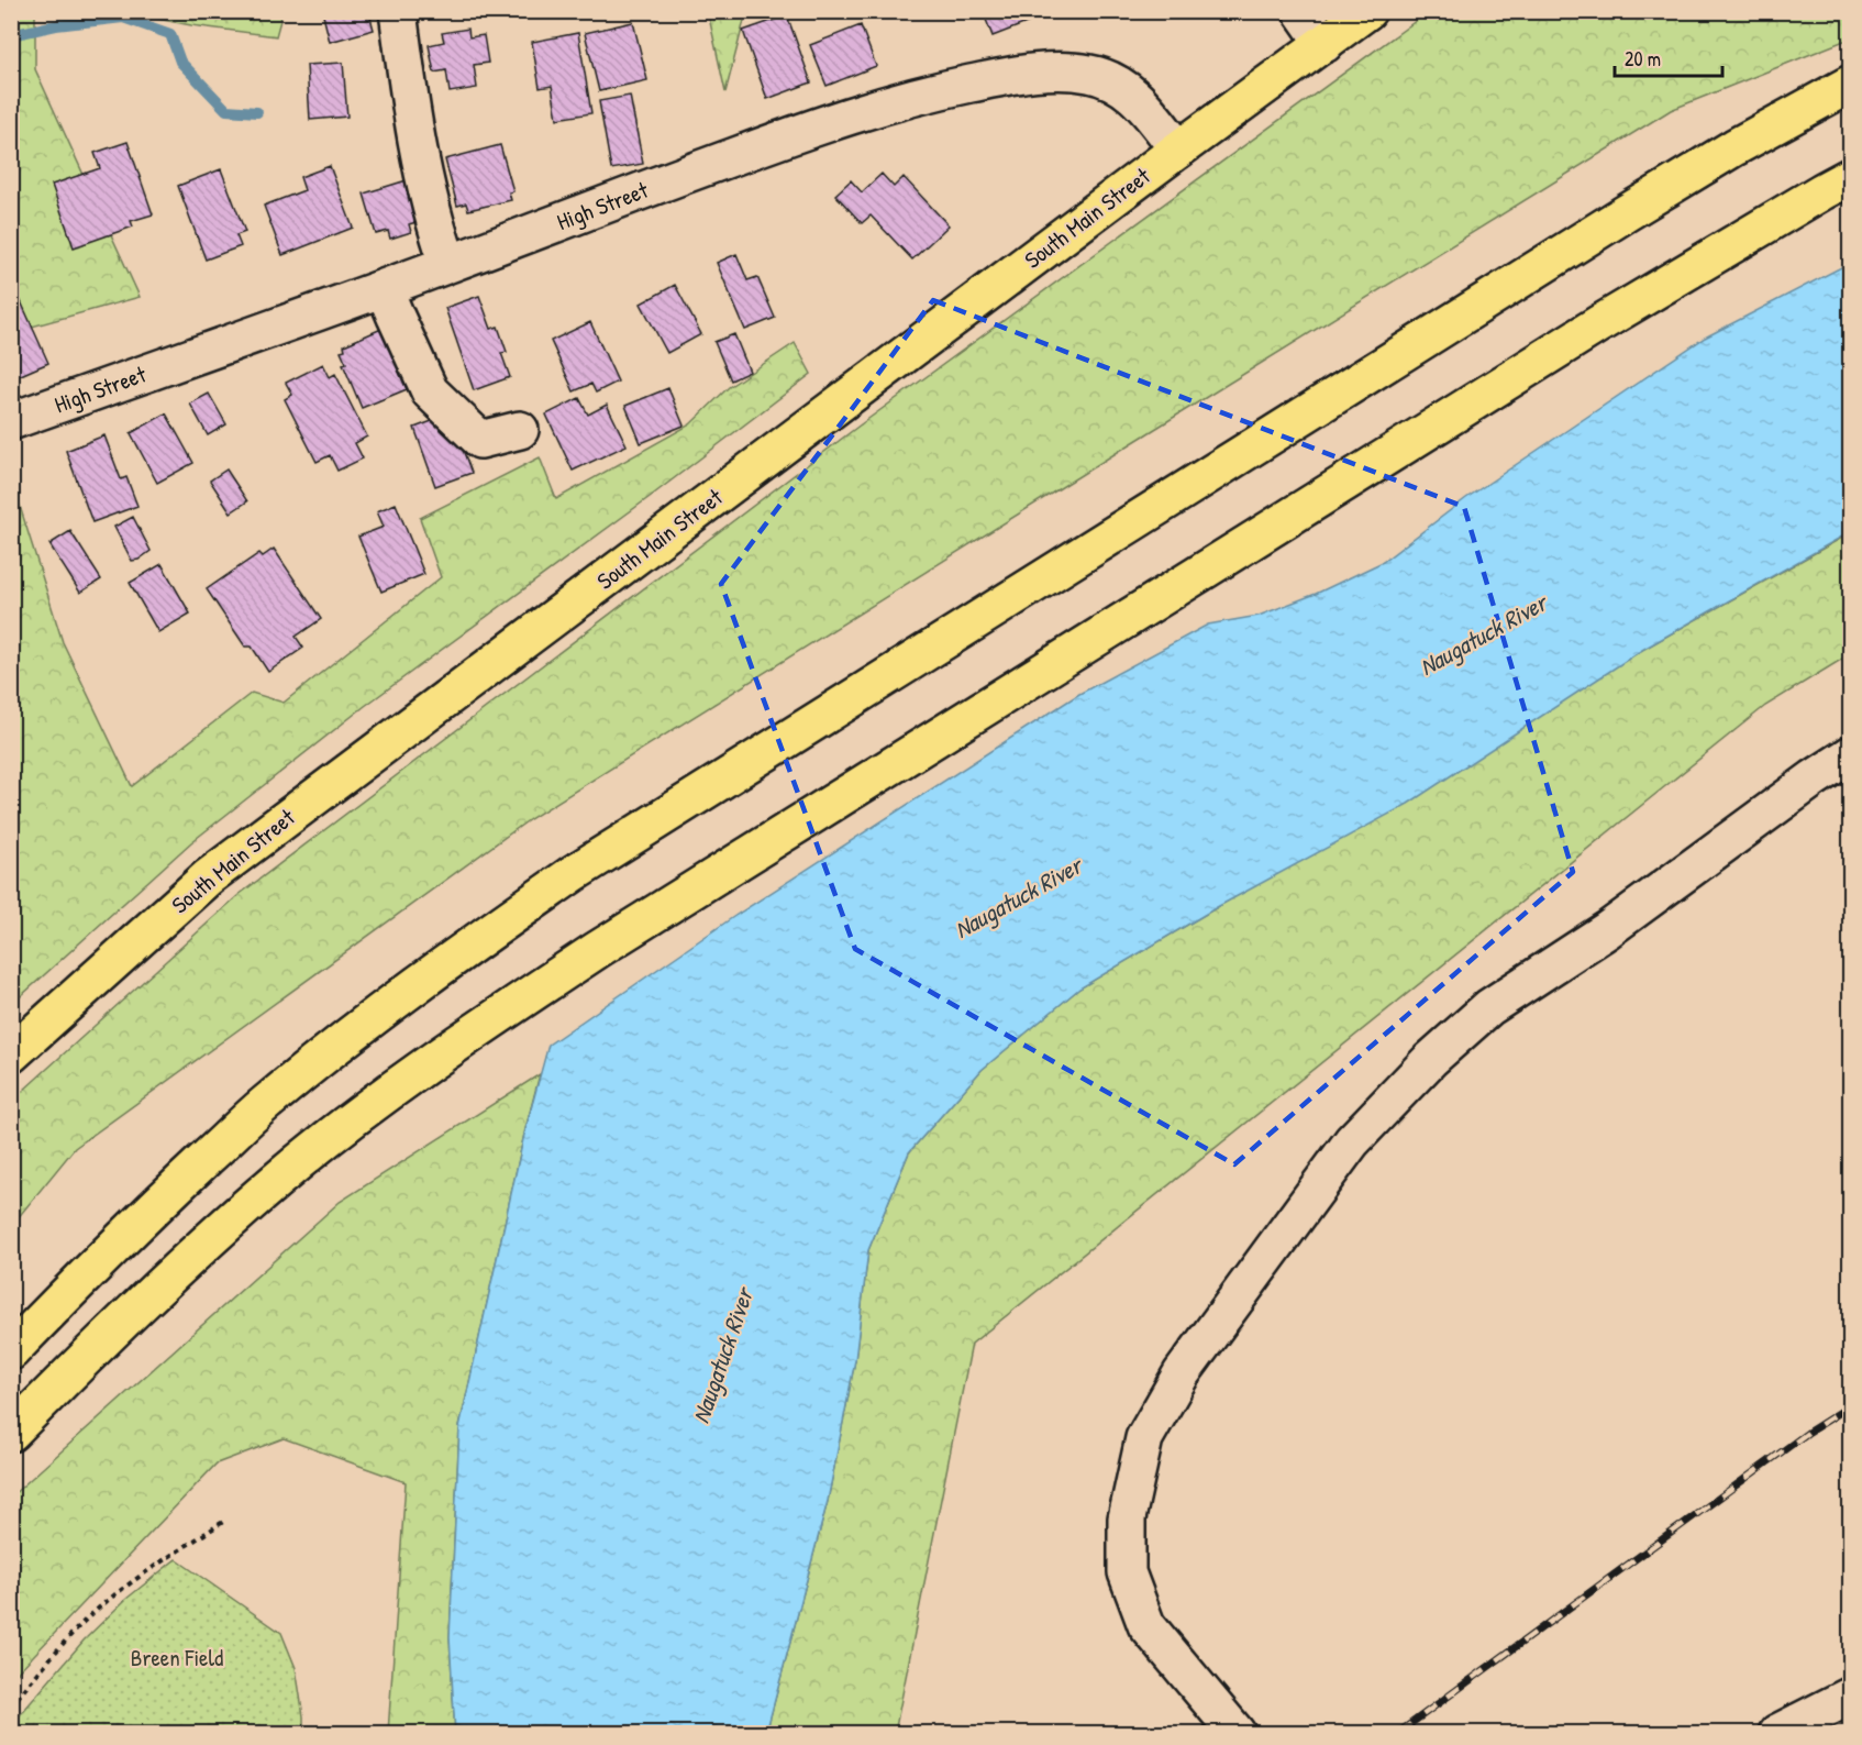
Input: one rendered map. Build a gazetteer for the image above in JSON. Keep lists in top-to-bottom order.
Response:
{
  "streets": {
    "main road": ["South Main Street"],
    "street": ["High Street"]
  },
  "crossings": [
    ["High Street", "South Main Street"]
  ],
  "water": ["Naugatuck River"],
  "parks": ["Breen Field"],
  "scale_bar": "20 m"
}
